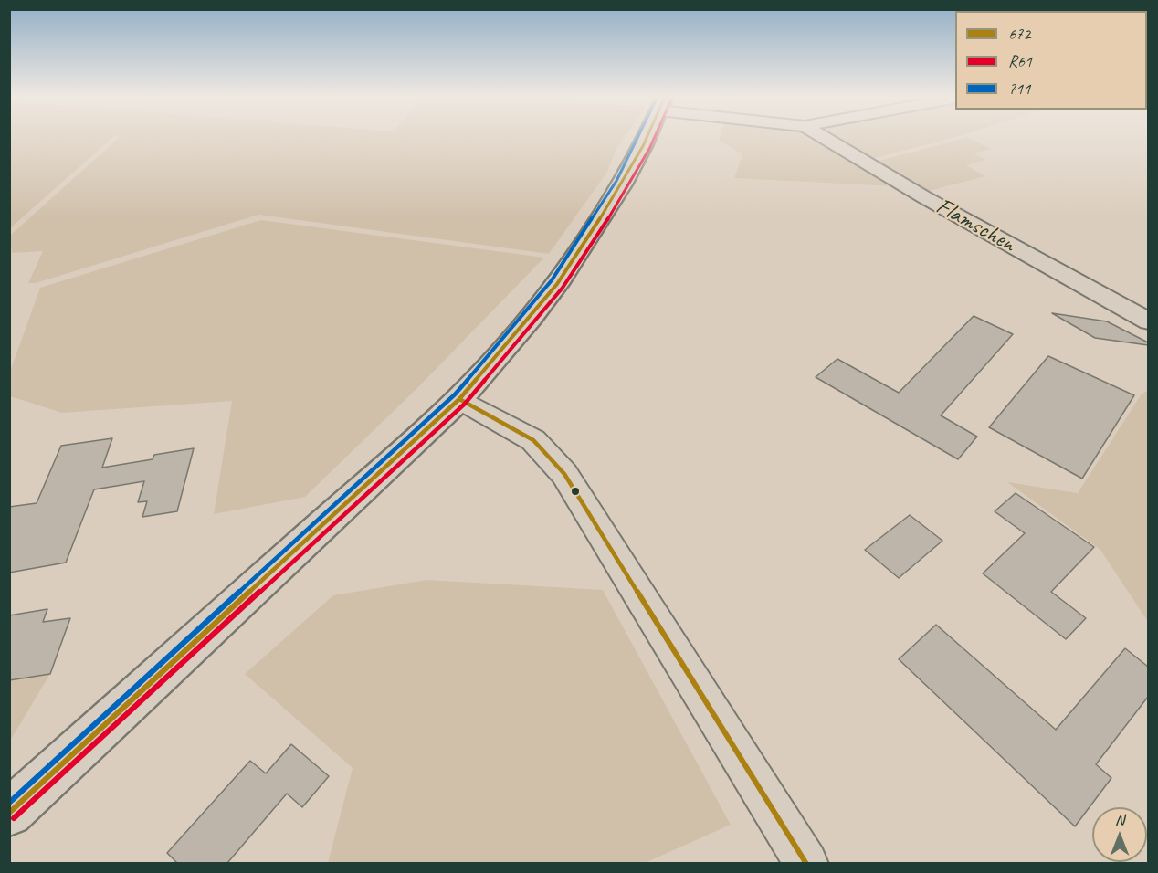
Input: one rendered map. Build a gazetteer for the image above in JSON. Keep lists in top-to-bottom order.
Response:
{
  "streets": {
    "street": ["Flamschen"]
  },
  "lines": ["transit line 672", "transit line R61", "transit line 711"],
  "legend": ["672", "R61", "711"],
  "north": "top"
}
